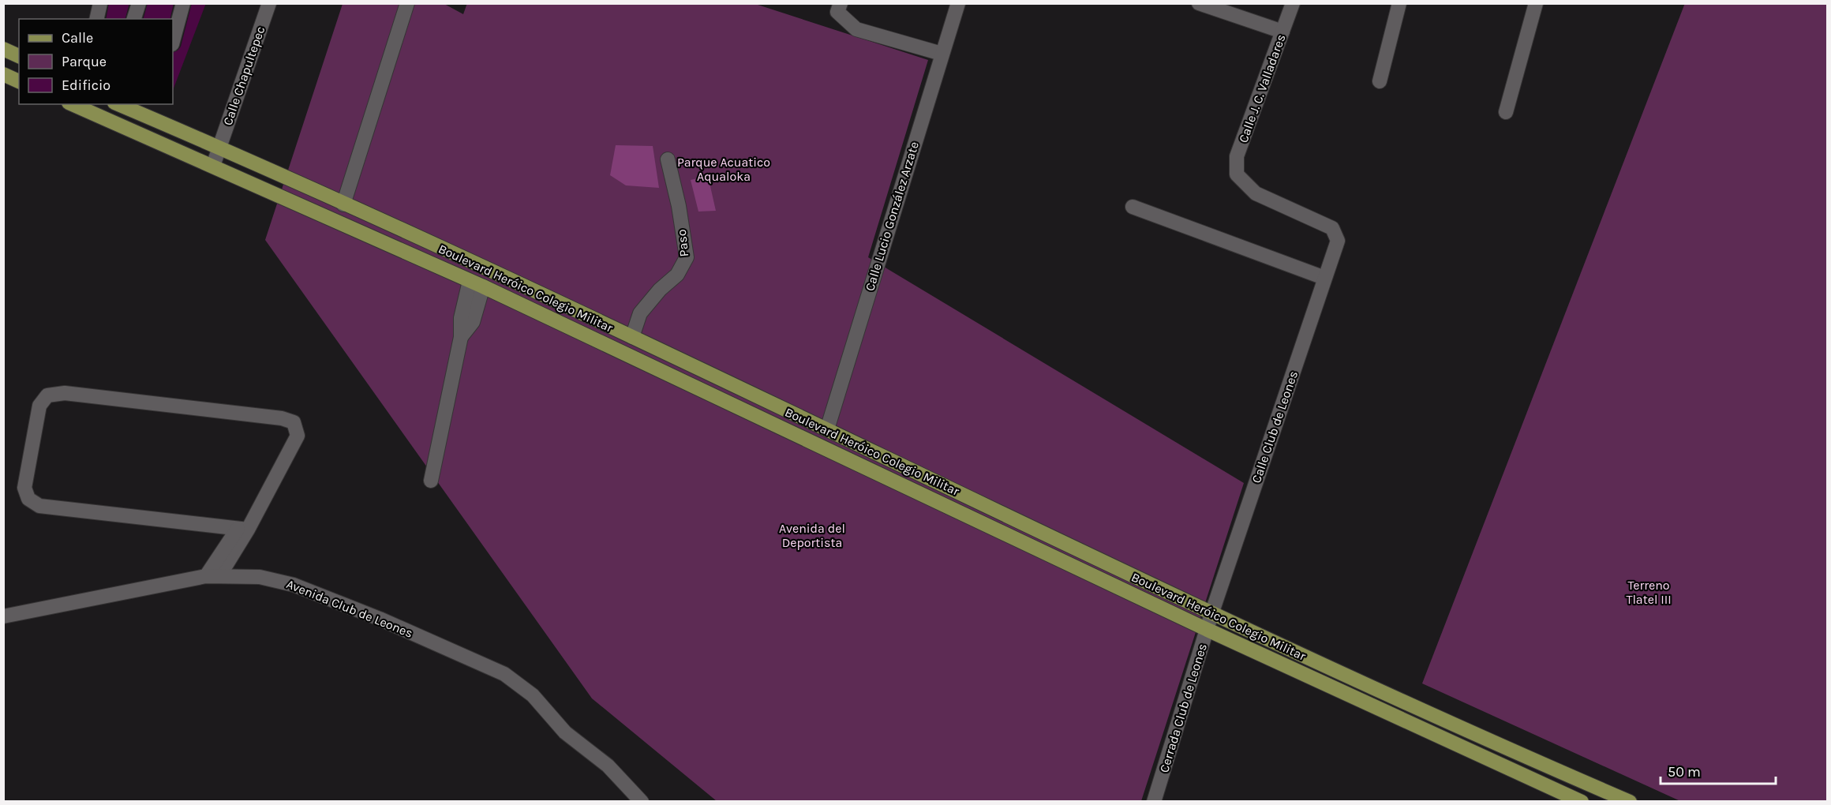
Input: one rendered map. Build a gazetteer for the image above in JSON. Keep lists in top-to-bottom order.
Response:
{
  "streets": {
    "main road": ["Boulevard Heróico Colegio Militar"],
    "street": [
      "Calle Chapultepec",
      "Calle J. C. Valladares",
      "Calle Lucio González Arzate",
      "Paso",
      "Calle Club de Leones",
      "Avenida Club de Leones",
      "Cerrada Club de Leones"
    ]
  },
  "crossings": [
    ["Calle Chapultepec", "Boulevard Heróico Colegio Militar"],
    ["Calle J. C. Valladares", "Calle Club de Leones"],
    ["Calle Lucio González Arzate", "Boulevard Heróico Colegio Militar"],
    ["Paso", "Boulevard Heróico Colegio Militar"],
    ["Boulevard Heróico Colegio Militar", "Calle Club de Leones"],
    ["Boulevard Heróico Colegio Militar", "Cerrada Club de Leones"],
    ["Calle Club de Leones", "Cerrada Club de Leones"]
  ],
  "parks": ["Parque Acuatico Aqualoka", "Avenida del Deportista", "Terreno Tlatel III"],
  "legend": ["Calle", "Parque", "Edificio"],
  "scale_bar": "50 m"
}
